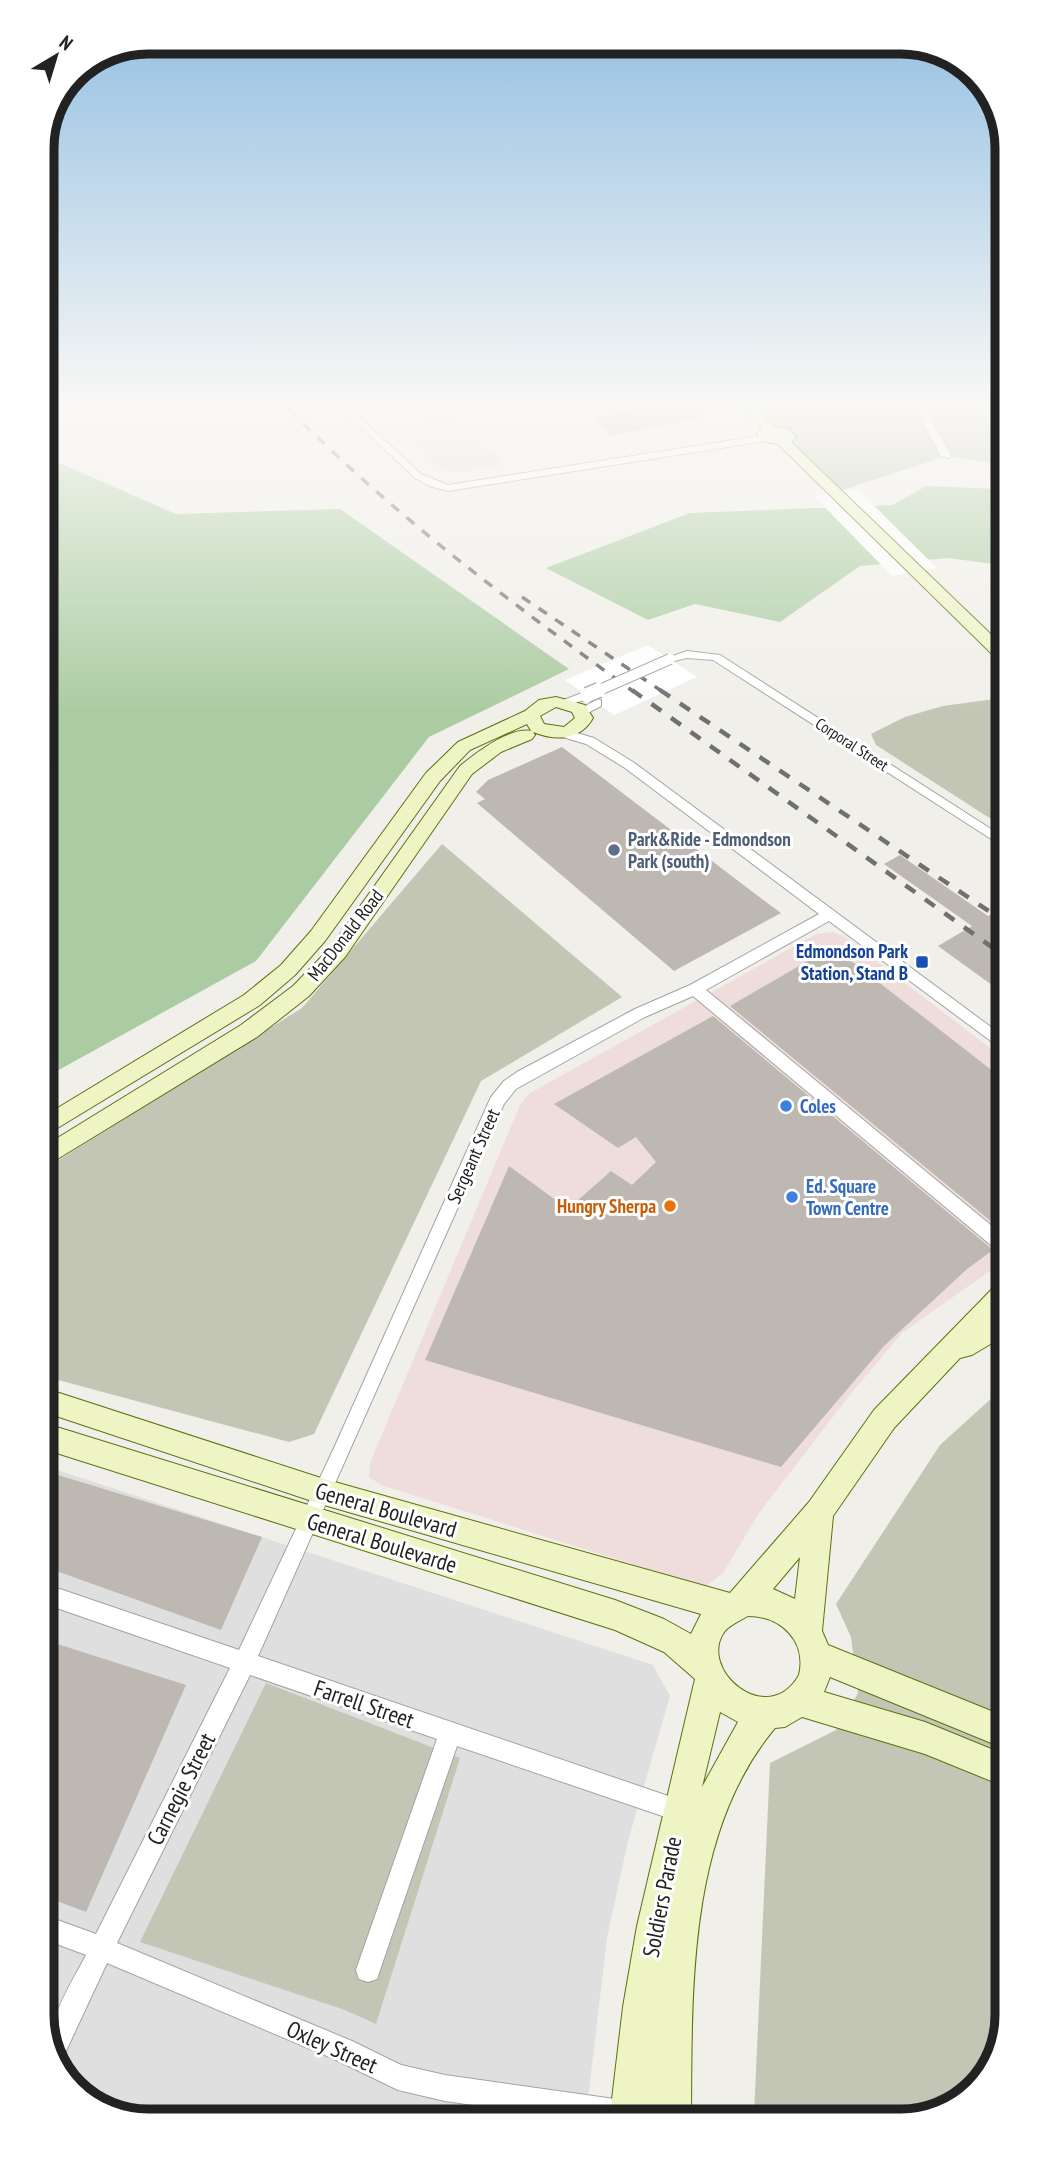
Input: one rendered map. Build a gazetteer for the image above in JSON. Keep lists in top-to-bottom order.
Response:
{
  "streets": {
    "street": [
      "Corporal Street",
      "MacDonald Road",
      "Sergeant Street",
      "General Boulevard",
      "General Boulevarde",
      "Farrell Street",
      "Carnegie Street",
      "Soldiers Parade",
      "Oxley Street"
    ]
  },
  "crossings": [
    ["Sergeant Street", "General Boulevard"],
    ["Sergeant Street", "General Boulevarde"],
    ["Sergeant Street", "Carnegie Street"],
    ["General Boulevard", "General Boulevarde"],
    ["General Boulevard", "Soldiers Parade"],
    ["General Boulevarde", "Carnegie Street"],
    ["General Boulevarde", "Soldiers Parade"],
    ["Farrell Street", "Carnegie Street"],
    ["Farrell Street", "Soldiers Parade"],
    ["Carnegie Street", "Oxley Street"]
  ],
  "places": {
    "other": [
      "Park&Ride - Edmondson Park (south)",
      "Coles",
      "Ed. Square Town Centre",
      "Hungry Sherpa"
    ],
    "transit": ["Edmondson Park Station, Stand B"]
  },
  "north": "top right"
}
